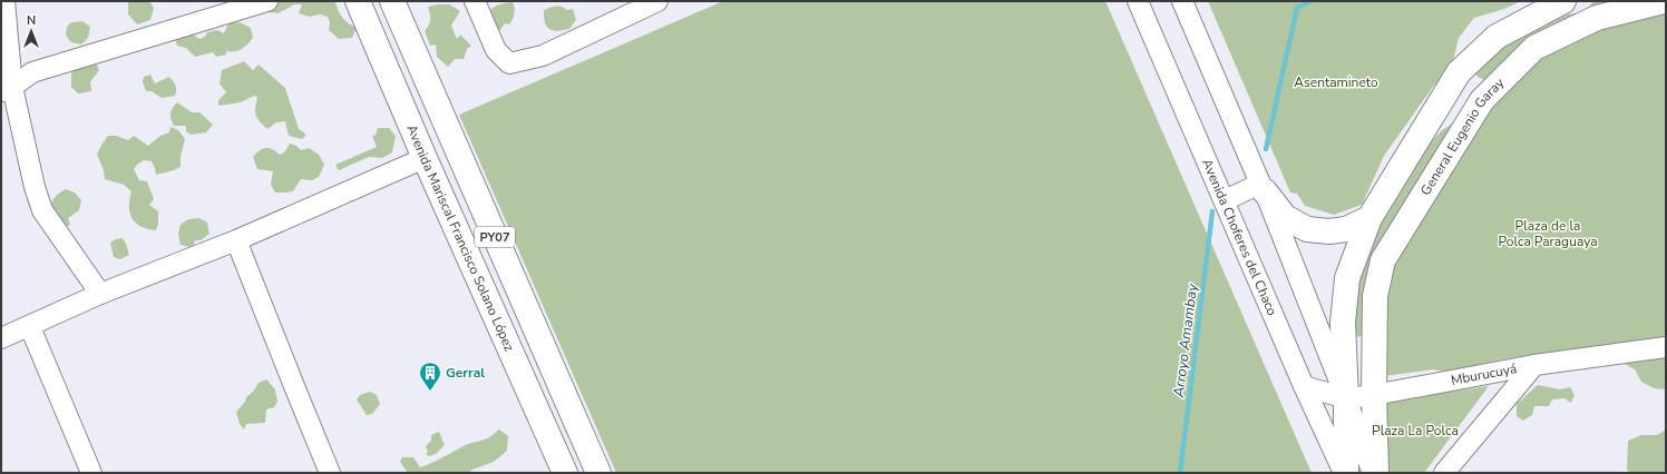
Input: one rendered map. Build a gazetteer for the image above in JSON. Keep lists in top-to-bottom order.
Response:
{
  "streets": {
    "street": [
      "General Eugenio Garay",
      "Avenida Mariscal Francisco Solano López",
      "PY07",
      "Avenida Choferes del Chaco",
      "Mburucuyá"
    ]
  },
  "crossings": [
    ["General Eugenio Garay", "Mburucuyá"],
    ["Avenida Choferes del Chaco", "Mburucuyá"]
  ],
  "water": ["Arroyo Amambay"],
  "parks": ["Asentamineto", "Plaza de la Polca Paraguaya", "Plaza La Polca"],
  "places": {
    "building": ["Gerral"]
  },
  "north": "top"
}
